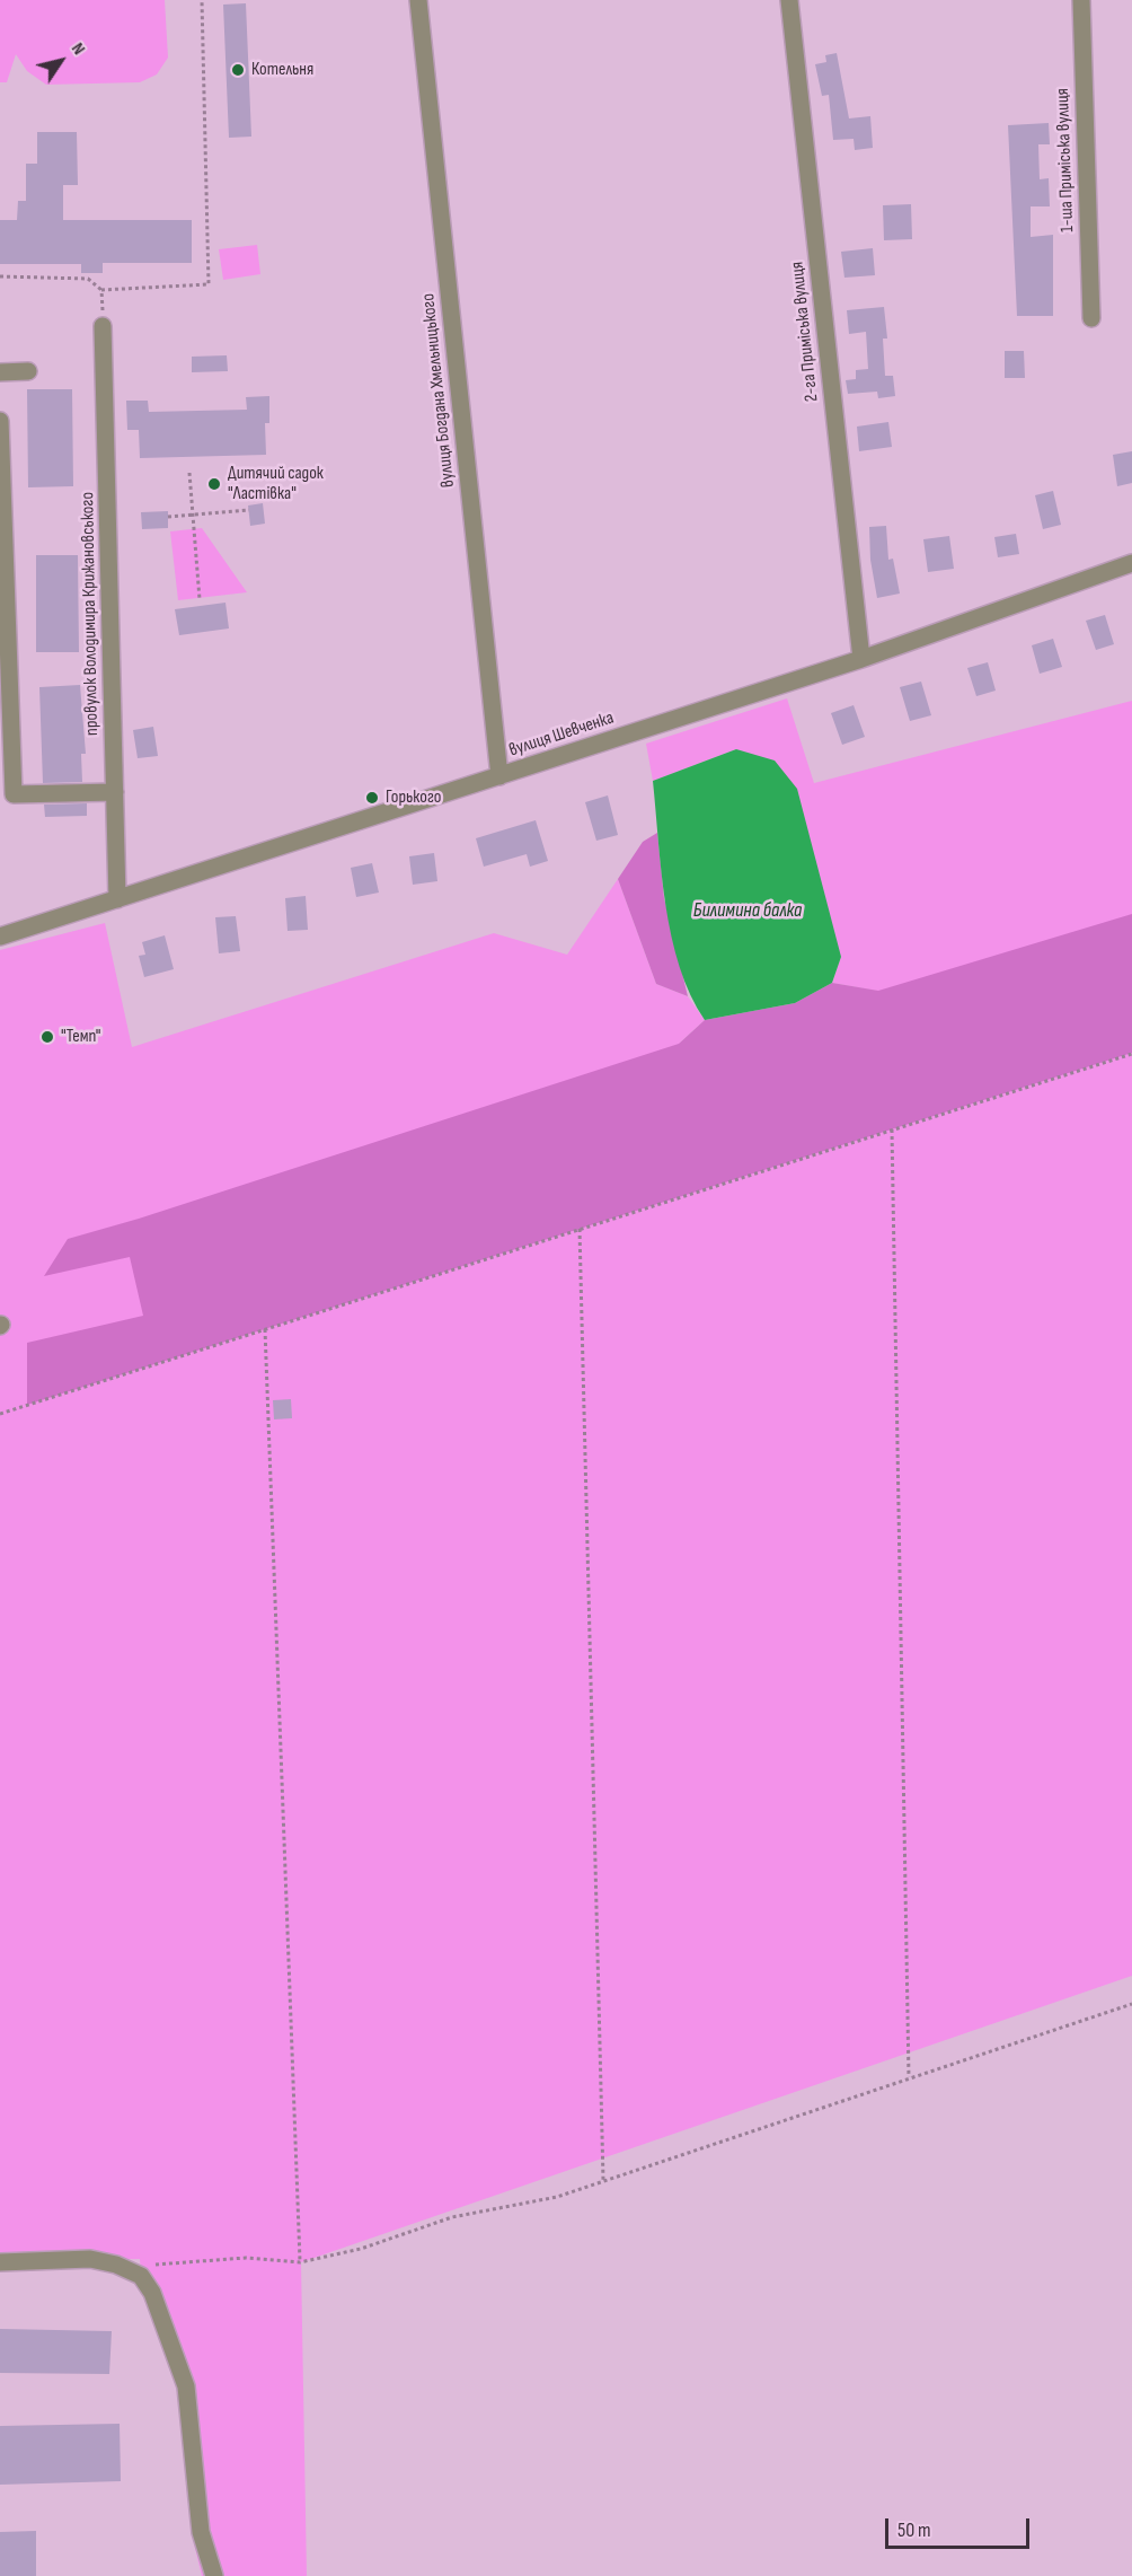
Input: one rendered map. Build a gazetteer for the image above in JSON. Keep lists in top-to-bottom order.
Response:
{
  "streets": {
    "street": [
      "1-ша Приміська вулиця",
      "2-га Приміська вулиця",
      "вулиця Богдана Хмельницького",
      "провулок Володимира Крижановського",
      "вулиця Шевченка"
    ]
  },
  "crossings": [
    ["2-га Приміська вулиця", "вулиця Шевченка"],
    ["вулиця Богдана Хмельницького", "вулиця Шевченка"],
    ["провулок Володимира Крижановського", "вулиця Шевченка"]
  ],
  "water": ["Билимина балка"],
  "places": [
    "Котельня",
    "Дитячий садок \"Ластівка\"",
    "Горького",
    "\"Темп\""
  ],
  "scale_bar": "50 m",
  "north": "top right"
}
